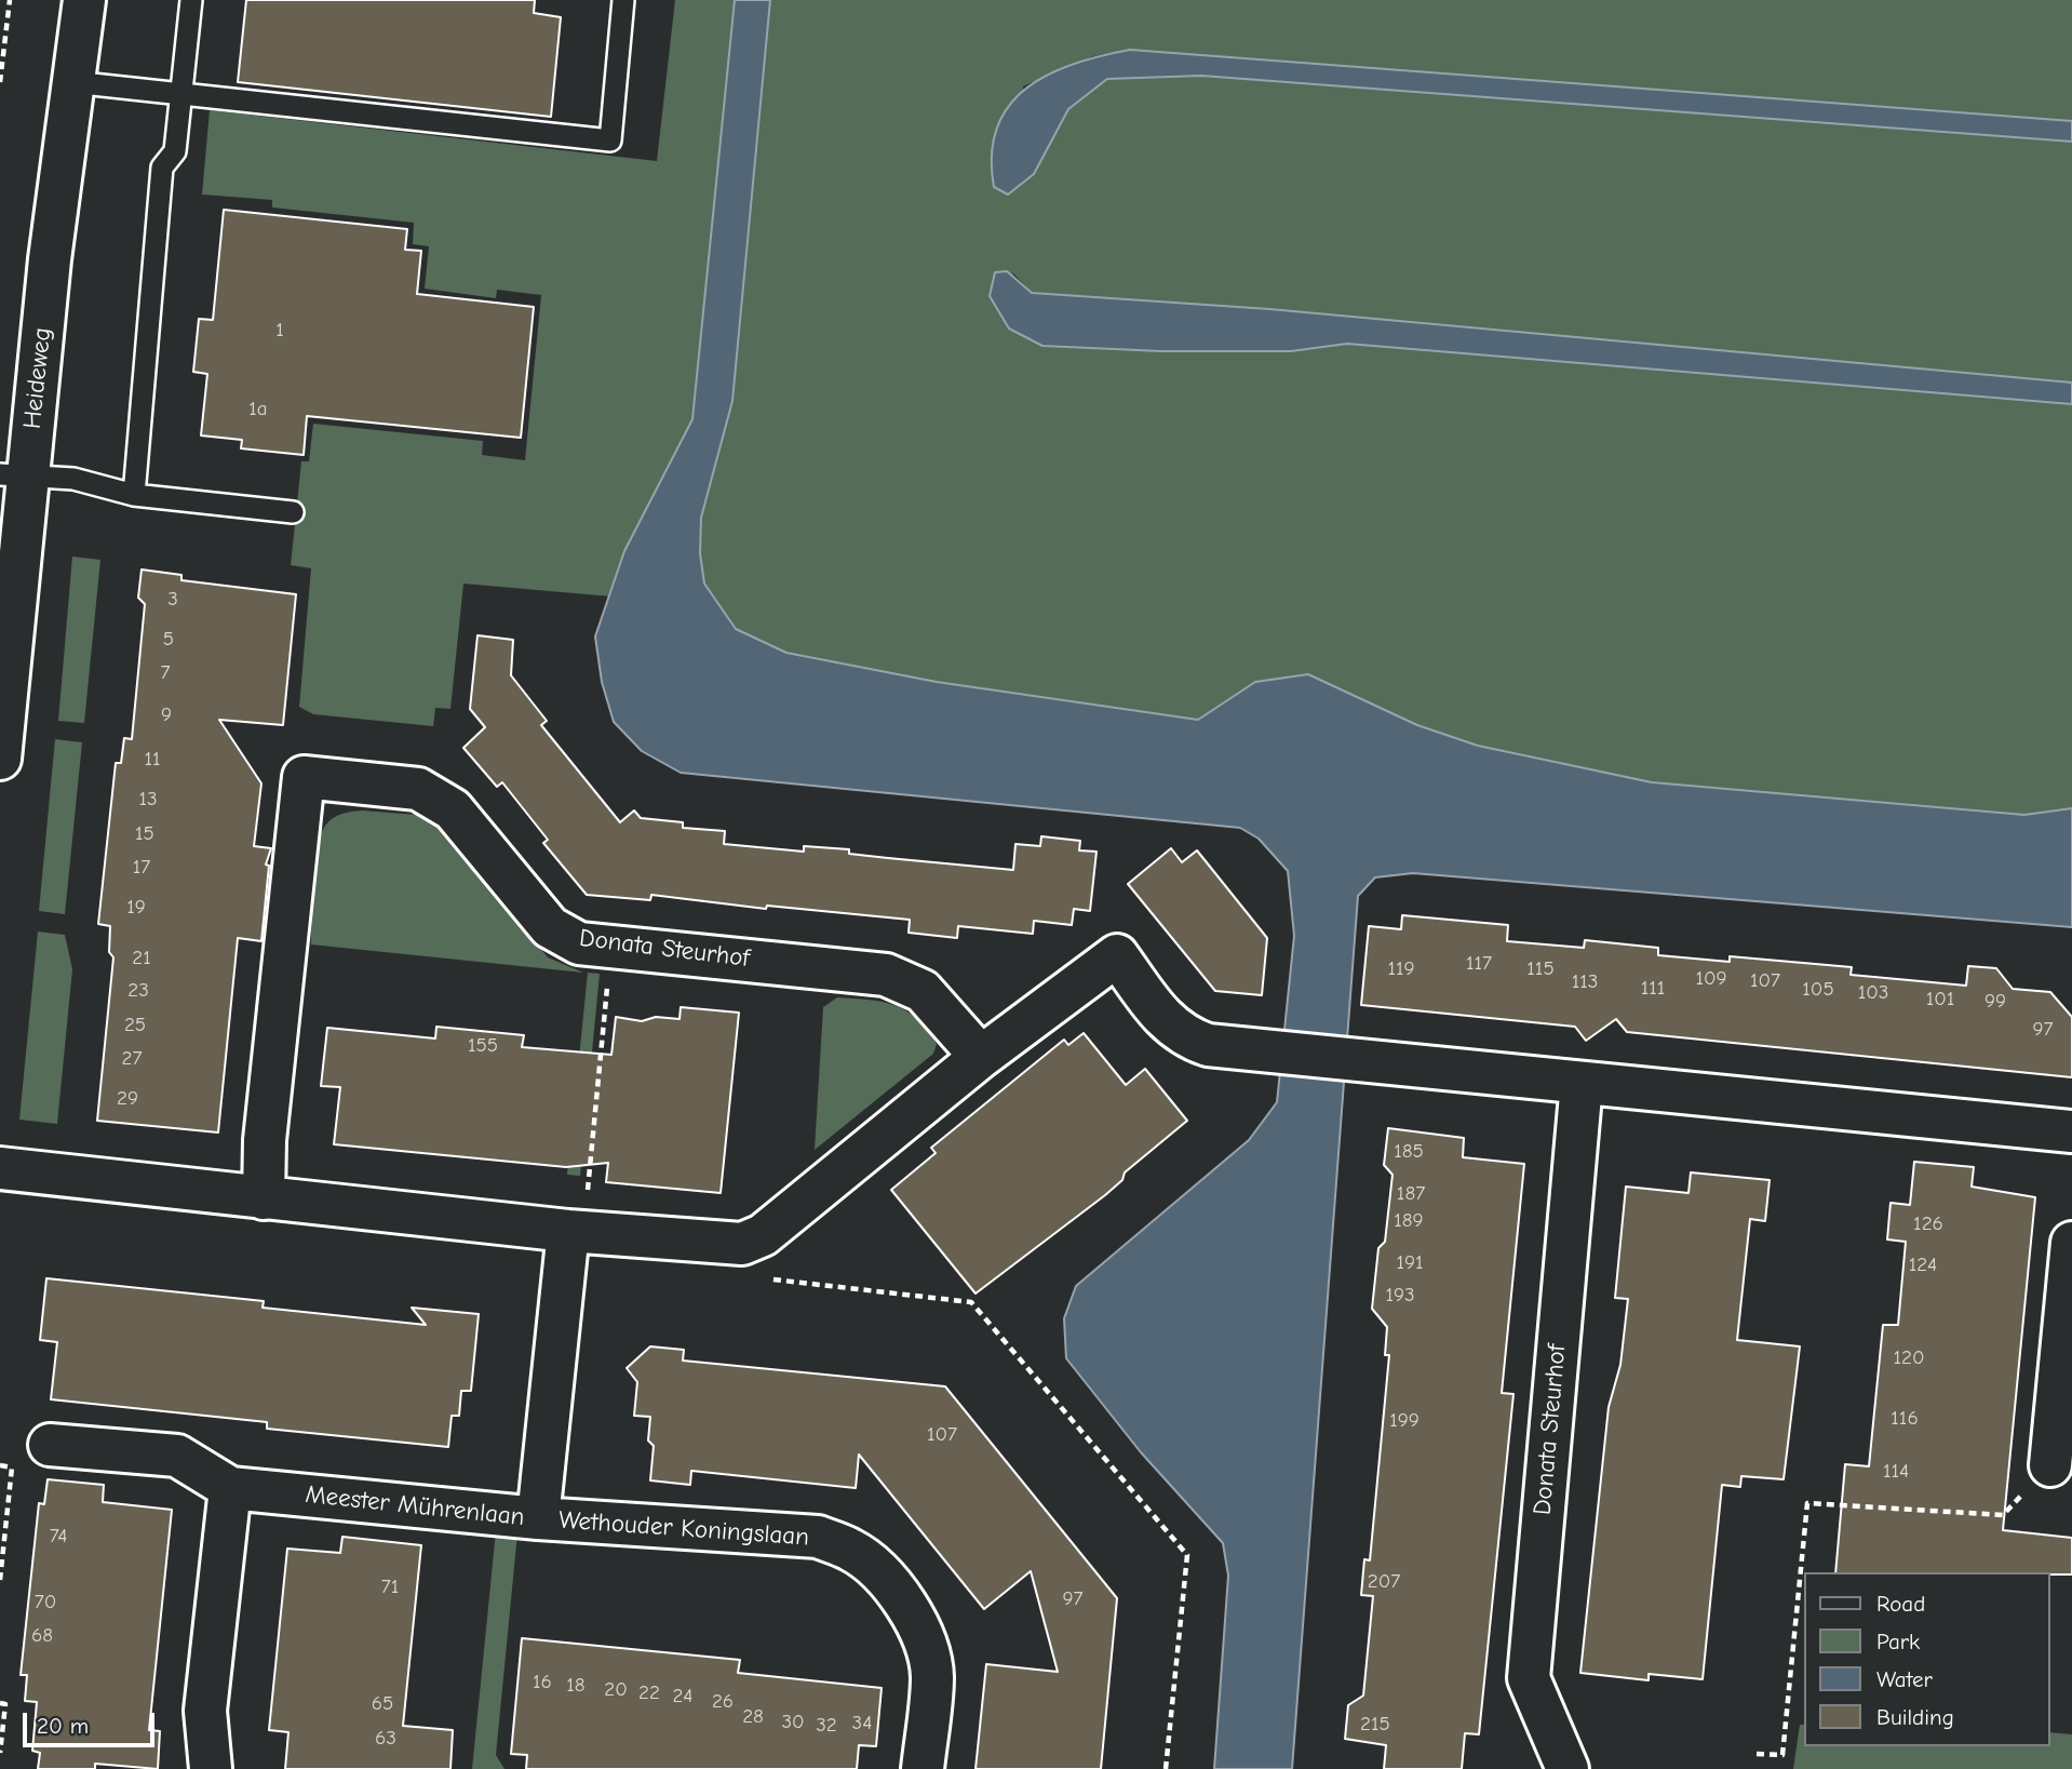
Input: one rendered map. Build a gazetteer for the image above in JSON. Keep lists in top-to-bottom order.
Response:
{
  "streets": {
    "street": [
      "Heideweg",
      "Donata Steurhof",
      "Meester Mührenlaan",
      "Wethouder Koningslaan"
    ]
  },
  "crossings": [
    ["Meester Mührenlaan", "Wethouder Koningslaan"]
  ],
  "house_numbers": [
    "1",
    "1a",
    "3",
    "5",
    "7",
    "9",
    "11",
    "13",
    "15",
    "17",
    "19",
    "21",
    "117",
    "119",
    "115",
    "109",
    "107",
    "113",
    "111",
    "105",
    "23",
    "103",
    "101",
    "99",
    "25",
    "97",
    "155",
    "27",
    "29",
    "185",
    "187",
    "189",
    "126",
    "191",
    "124",
    "193",
    "120",
    "116",
    "199",
    "107",
    "114",
    "74",
    "207",
    "71",
    "97",
    "70",
    "68",
    "16",
    "18",
    "20",
    "22",
    "24",
    "26",
    "65",
    "28",
    "30",
    "34",
    "215",
    "32",
    "63"
  ],
  "legend": [
    "Road",
    "Park",
    "Water",
    "Building"
  ],
  "scale_bar": "20 m"
}
